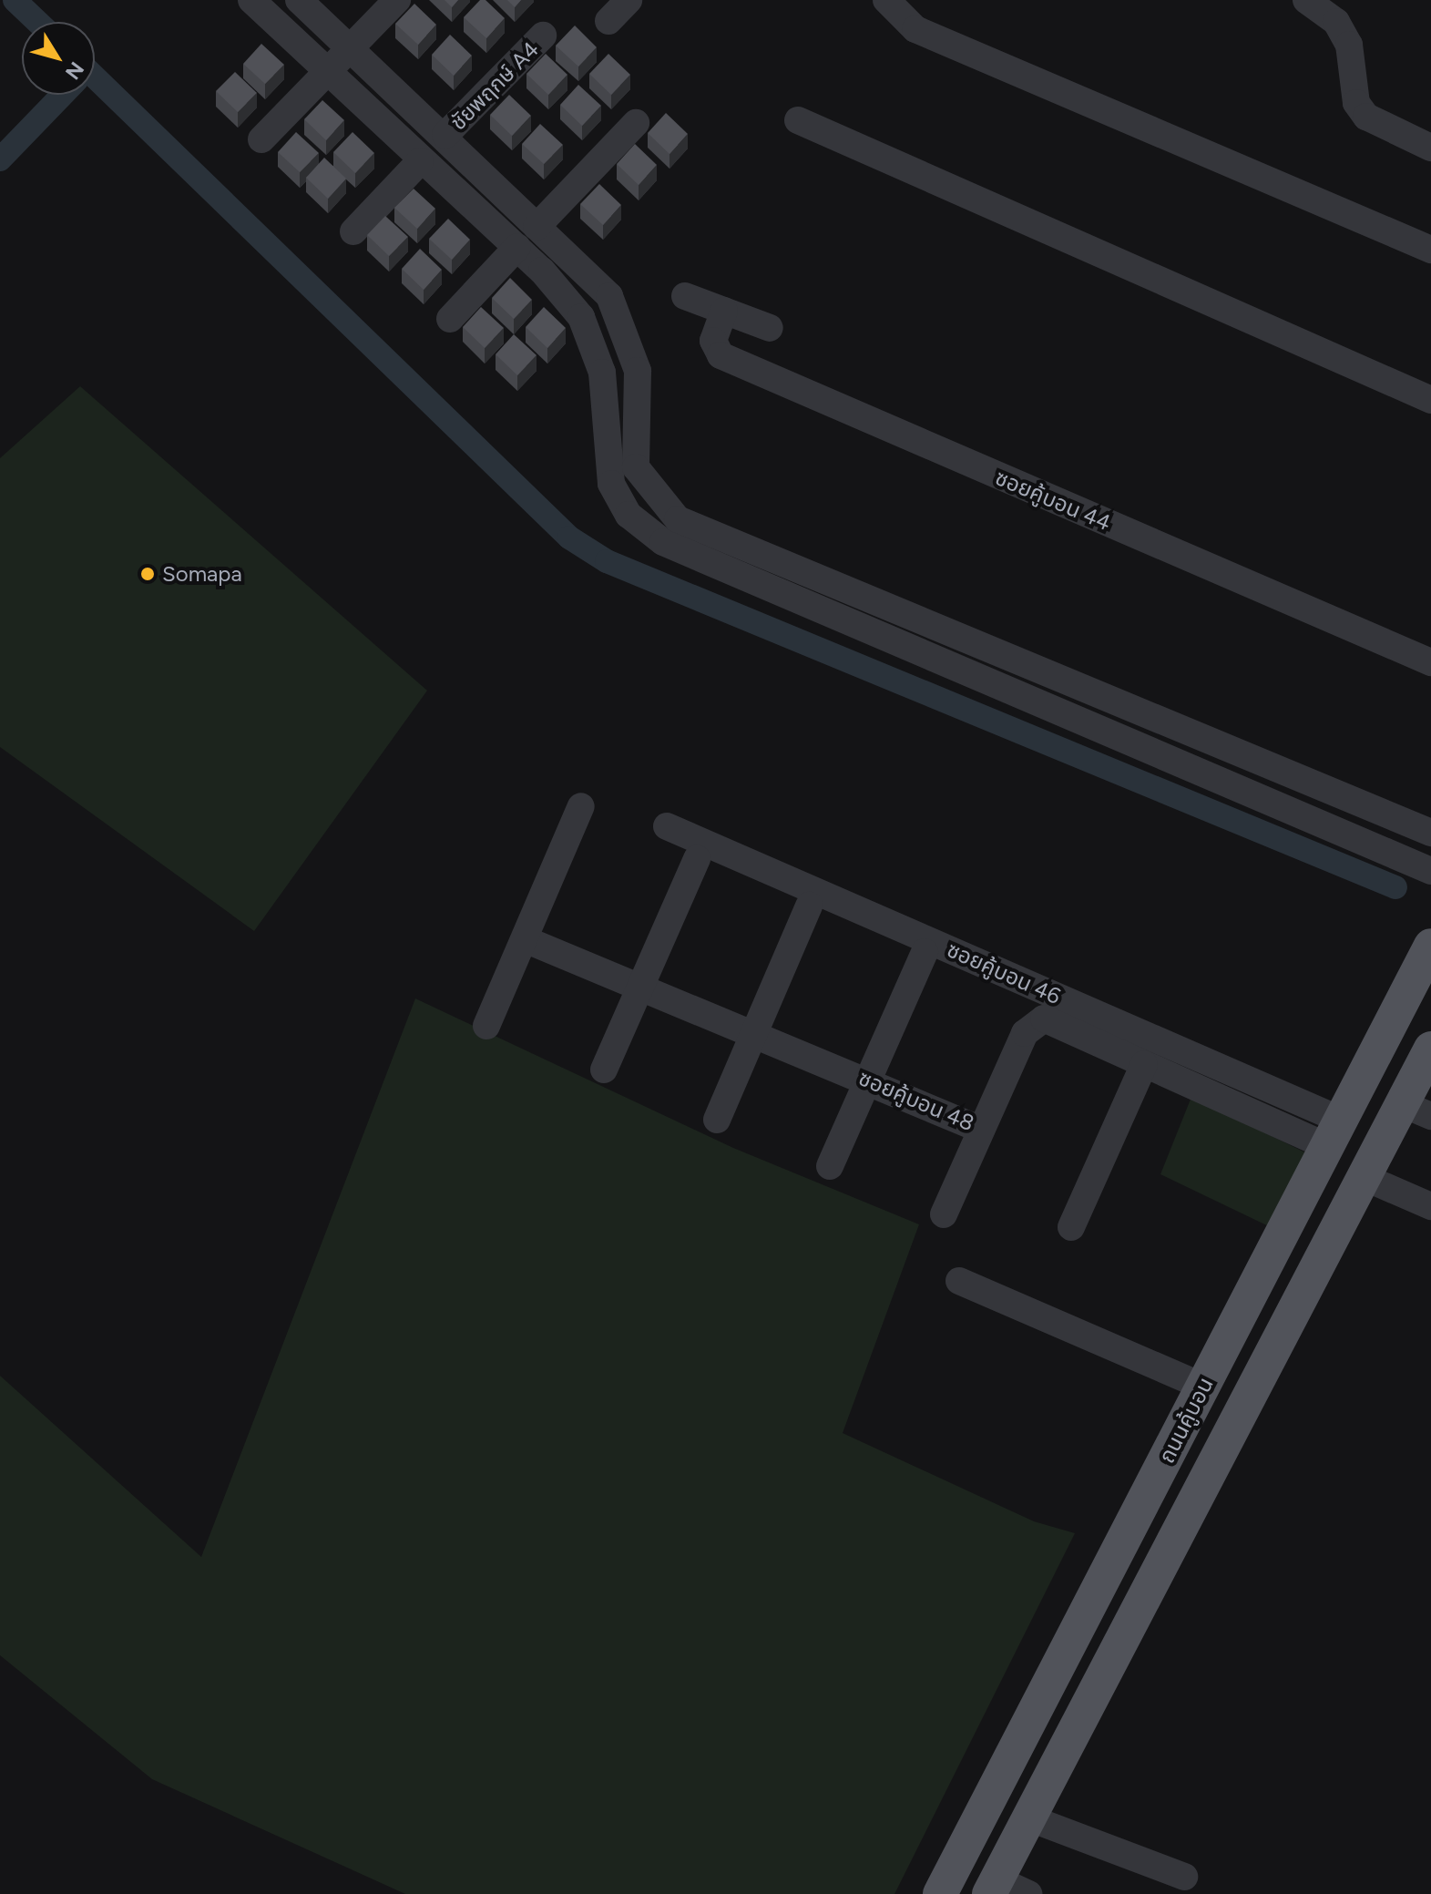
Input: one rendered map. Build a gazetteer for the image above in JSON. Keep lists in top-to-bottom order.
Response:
{
  "streets": {
    "main road": ["ถนนคู้บอน"],
    "street": [
      "ชัยพฤกษ์ A4",
      "ซอยคู้บอน 44",
      "ซอยคู้บอน 46",
      "ซอยคู้บอน 48"
    ]
  },
  "crossings": [
    ["ซอยคู้บอน 46", "ซอยคู้บอน 48"],
    ["ซอยคู้บอน 46", "ถนนคู้บอน"],
    ["ซอยคู้บอน 48", "ถนนคู้บอน"]
  ],
  "places": ["Somapa"],
  "north": "bottom right"
}
